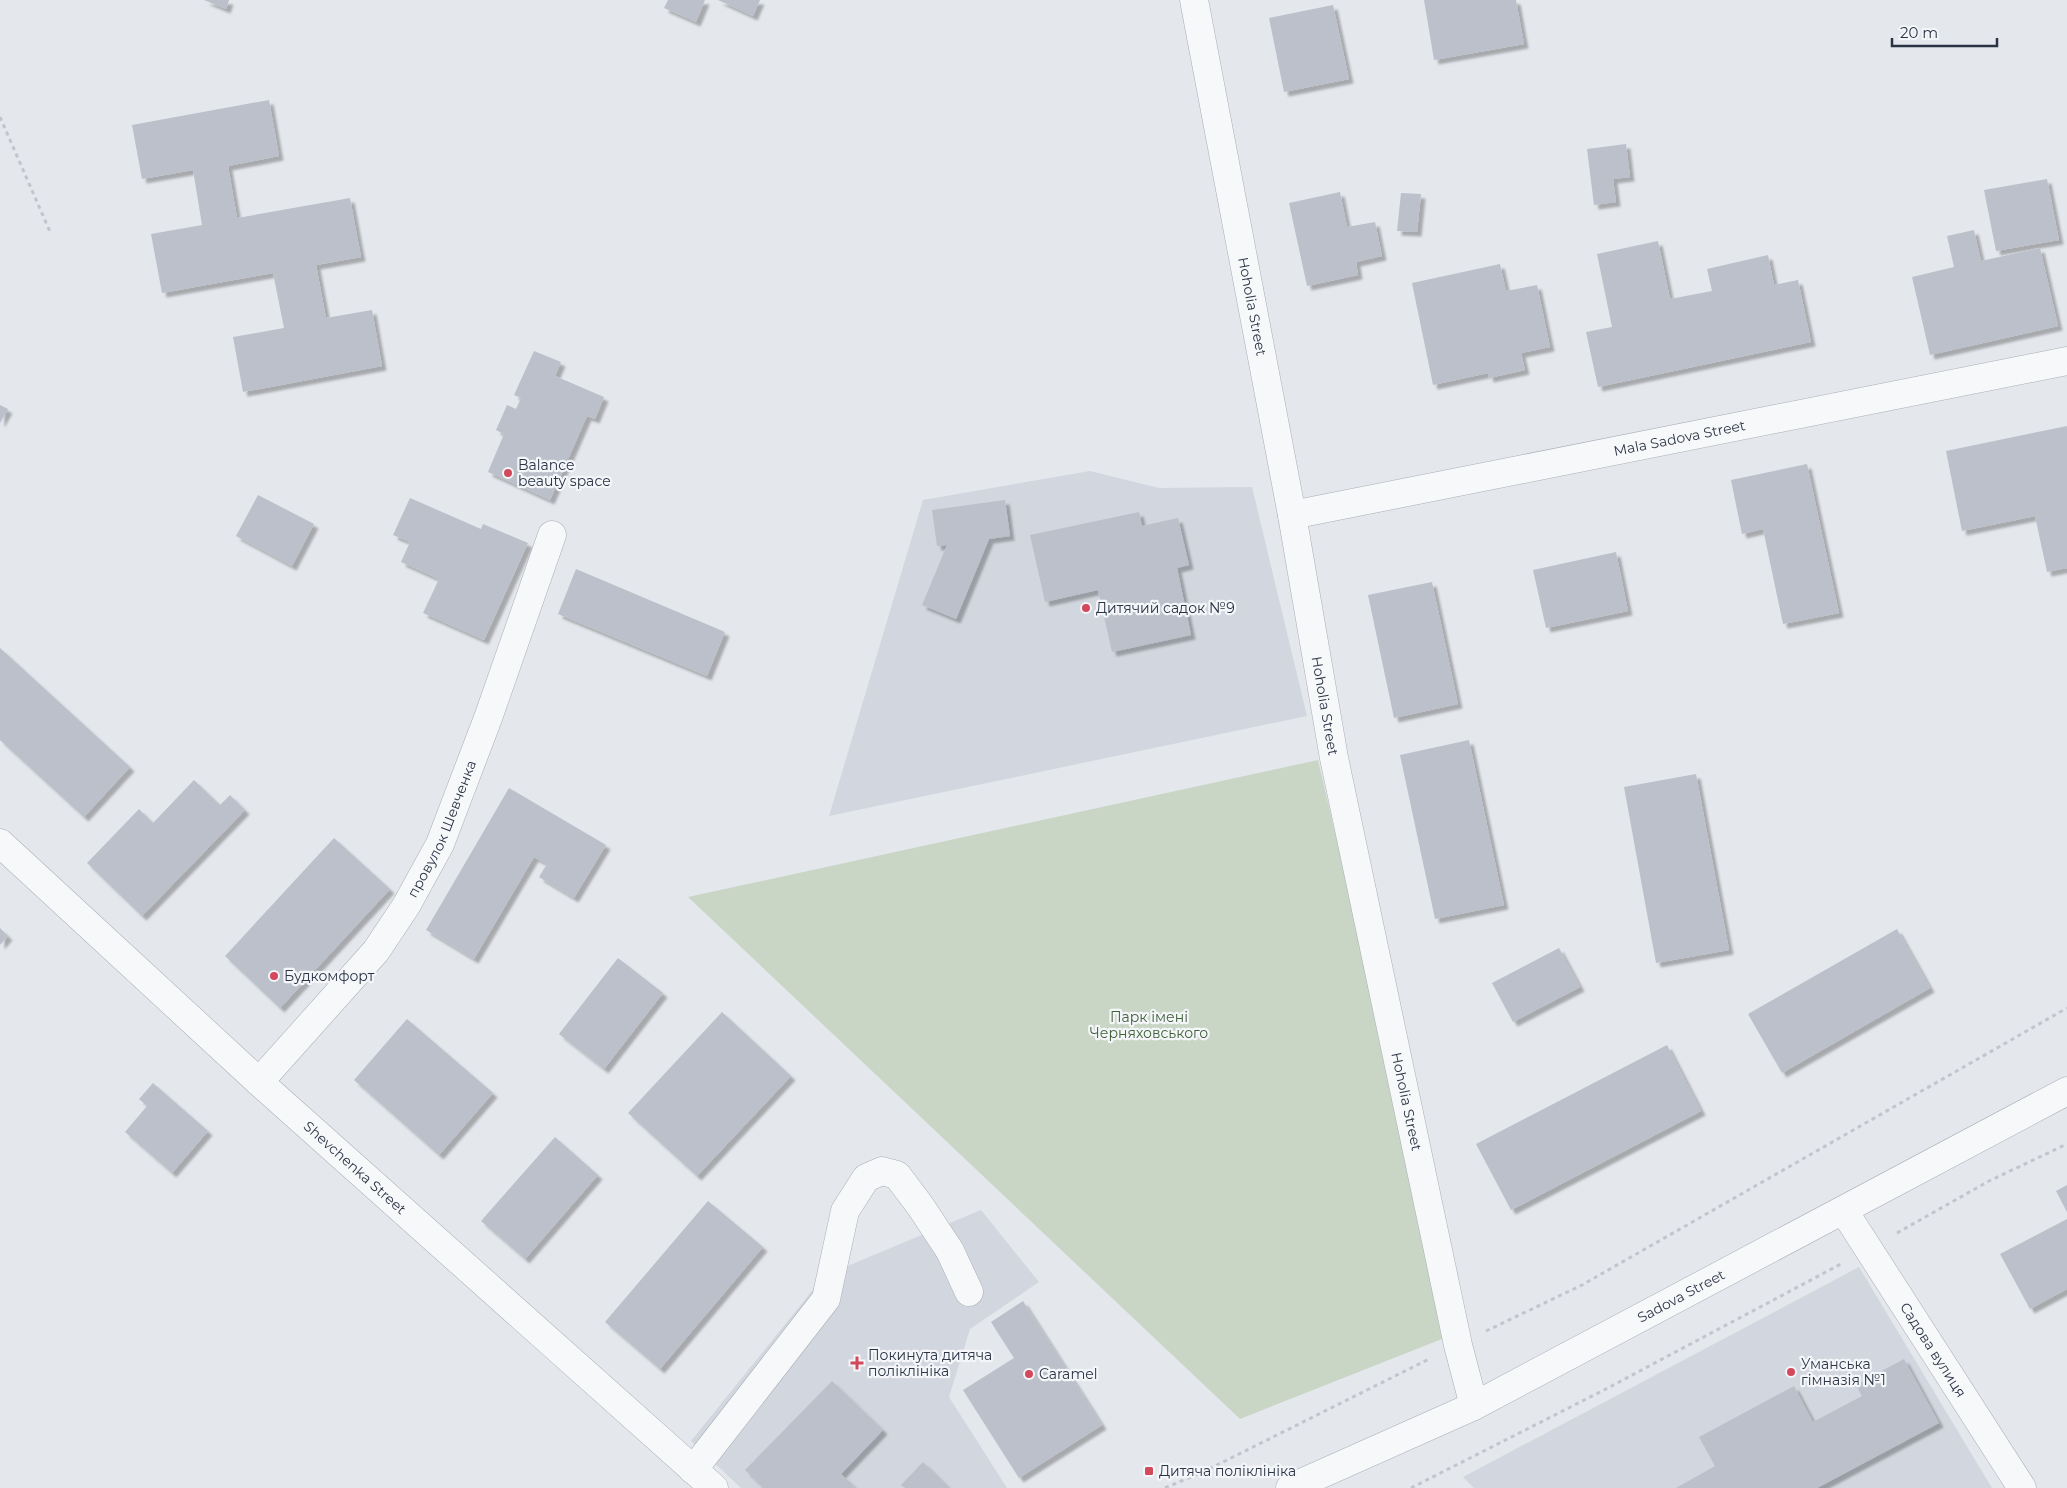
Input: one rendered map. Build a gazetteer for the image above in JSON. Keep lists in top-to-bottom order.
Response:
{
  "streets": {
    "street": [
      "Hoholia Street",
      "Mala Sadova Street",
      "провулок Шевченка",
      "Shevchenka Street",
      "Sadova Street",
      "Садова вулиця"
    ]
  },
  "crossings": [
    ["Hoholia Street", "Mala Sadova Street"],
    ["Hoholia Street", "Sadova Street"],
    ["провулок Шевченка", "Shevchenka Street"],
    ["Sadova Street", "Садова вулиця"]
  ],
  "parks": ["Парк імені Черняховського"],
  "places": {
    "other": [
      "Balance beauty space",
      "Дитячий садок №9",
      "Будкомфорт",
      "Уманська гімназія №1",
      "Caramel"
    ],
    "health": ["Покинута дитяча поліклініка"],
    "transit": ["Дитяча поліклініка"]
  },
  "scale_bar": "20 m"
}
